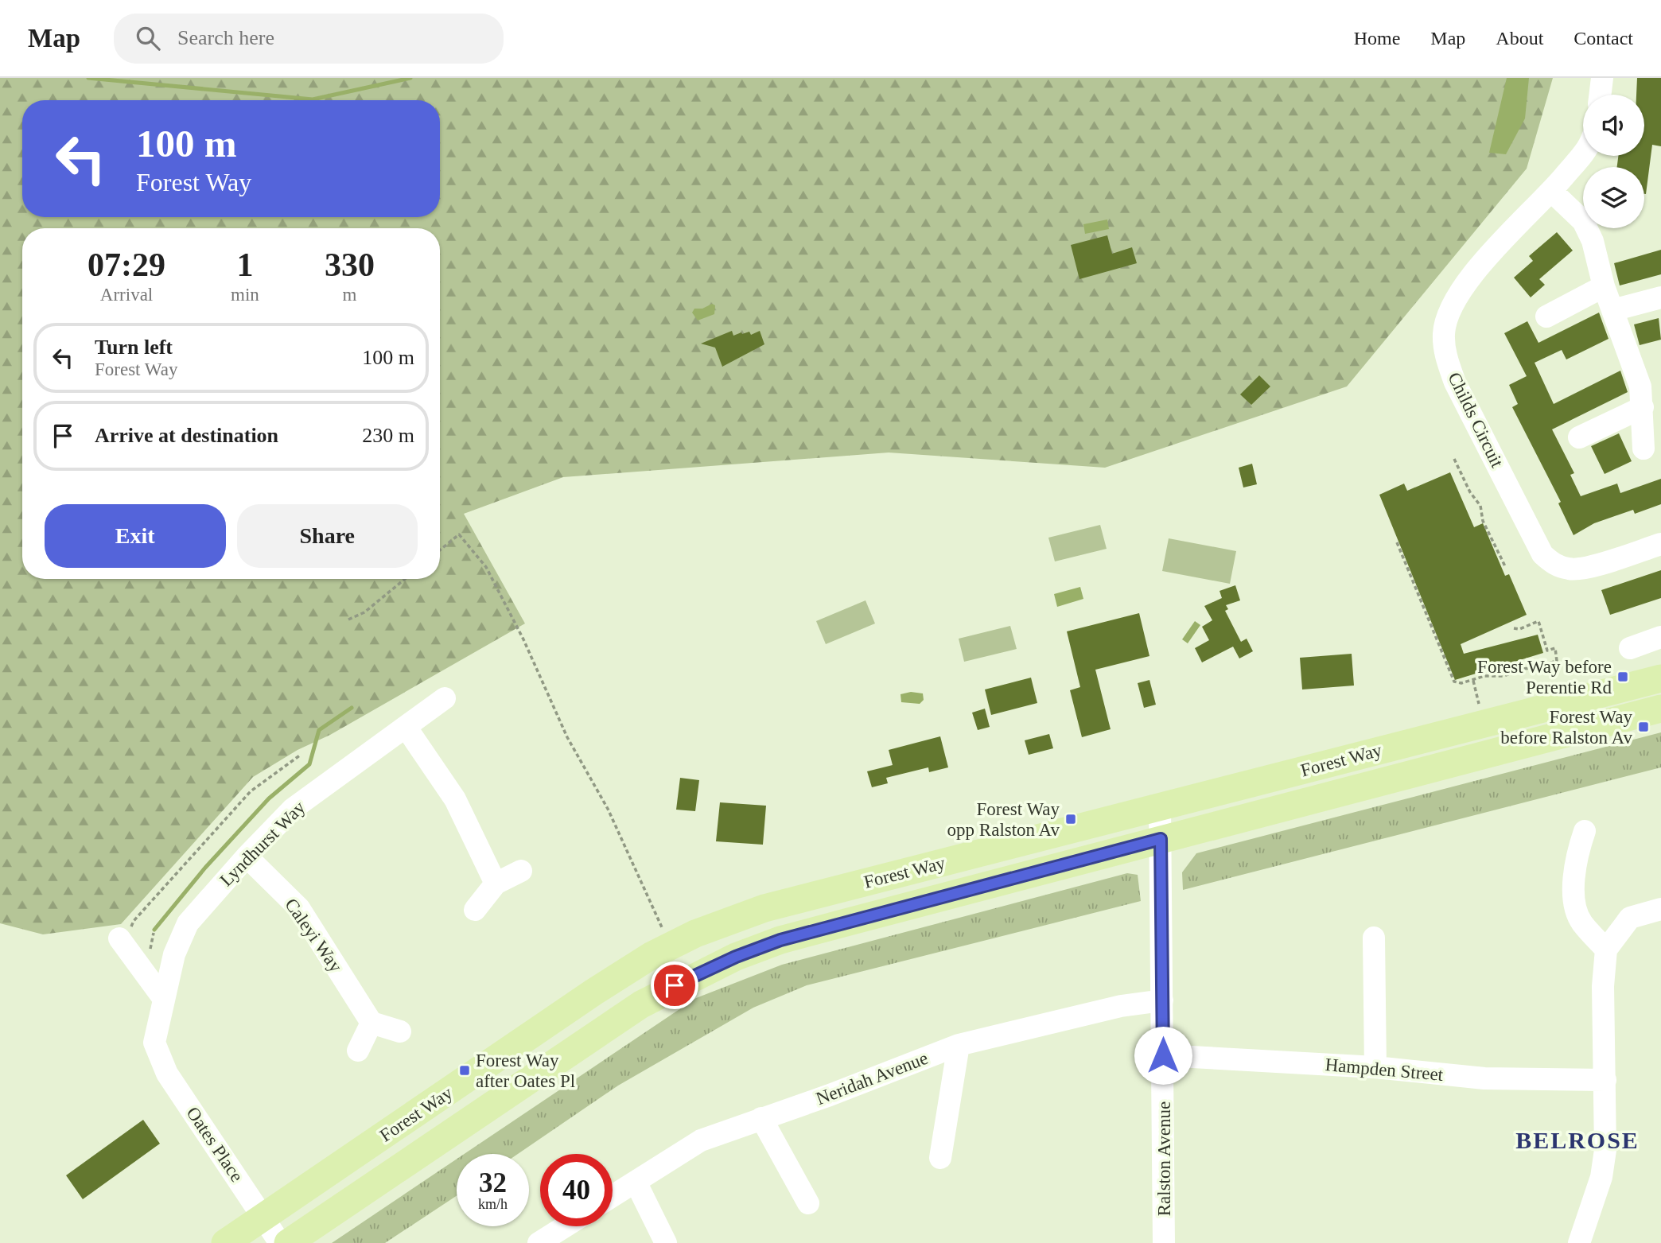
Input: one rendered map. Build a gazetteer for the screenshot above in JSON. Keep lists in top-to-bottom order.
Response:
{
  "streets": {
    "main road": ["Forest Way"],
    "street": [
      "Childs Circuit",
      "Lyndhurst Way",
      "Caleyi Way",
      "Hampden Street",
      "Neridah Avenue",
      "Oates Place",
      "Ralston Avenue"
    ]
  },
  "crossings": [
    ["Forest Way", "Oates Place"],
    ["Forest Way", "Ralston Avenue"],
    ["Lyndhurst Way", "Caleyi Way"],
    ["Lyndhurst Way", "Oates Place"],
    ["Hampden Street", "Ralston Avenue"],
    ["Neridah Avenue", "Ralston Avenue"]
  ],
  "districts": ["BELROSE"],
  "places": {
    "transit": [
      "Forest Way before Perentie Rd",
      "Forest Way before Ralston Av",
      "Forest Way opp Ralston Av",
      "Forest Way after Oates Pl"
    ]
  },
  "page": {
    "header": "Map",
    "search": "Search here",
    "nav": [
      "Home",
      "Map",
      "About",
      "Contact"
    ],
    "turn": ["100 m", "Forest Way"],
    "eta": [
      "07:29",
      "Arrival",
      "1",
      "min",
      "330",
      "m"
    ],
    "list": [
      {
        "name": "Turn left",
        "note": "Forest Way",
        "value": "100 m"
      },
      {
        "name": "Arrive at destination",
        "value": "230 m"
      }
    ],
    "buttons": ["Exit", "Share"],
    "speed": "32 km/h",
    "limit": "40"
  }
}
